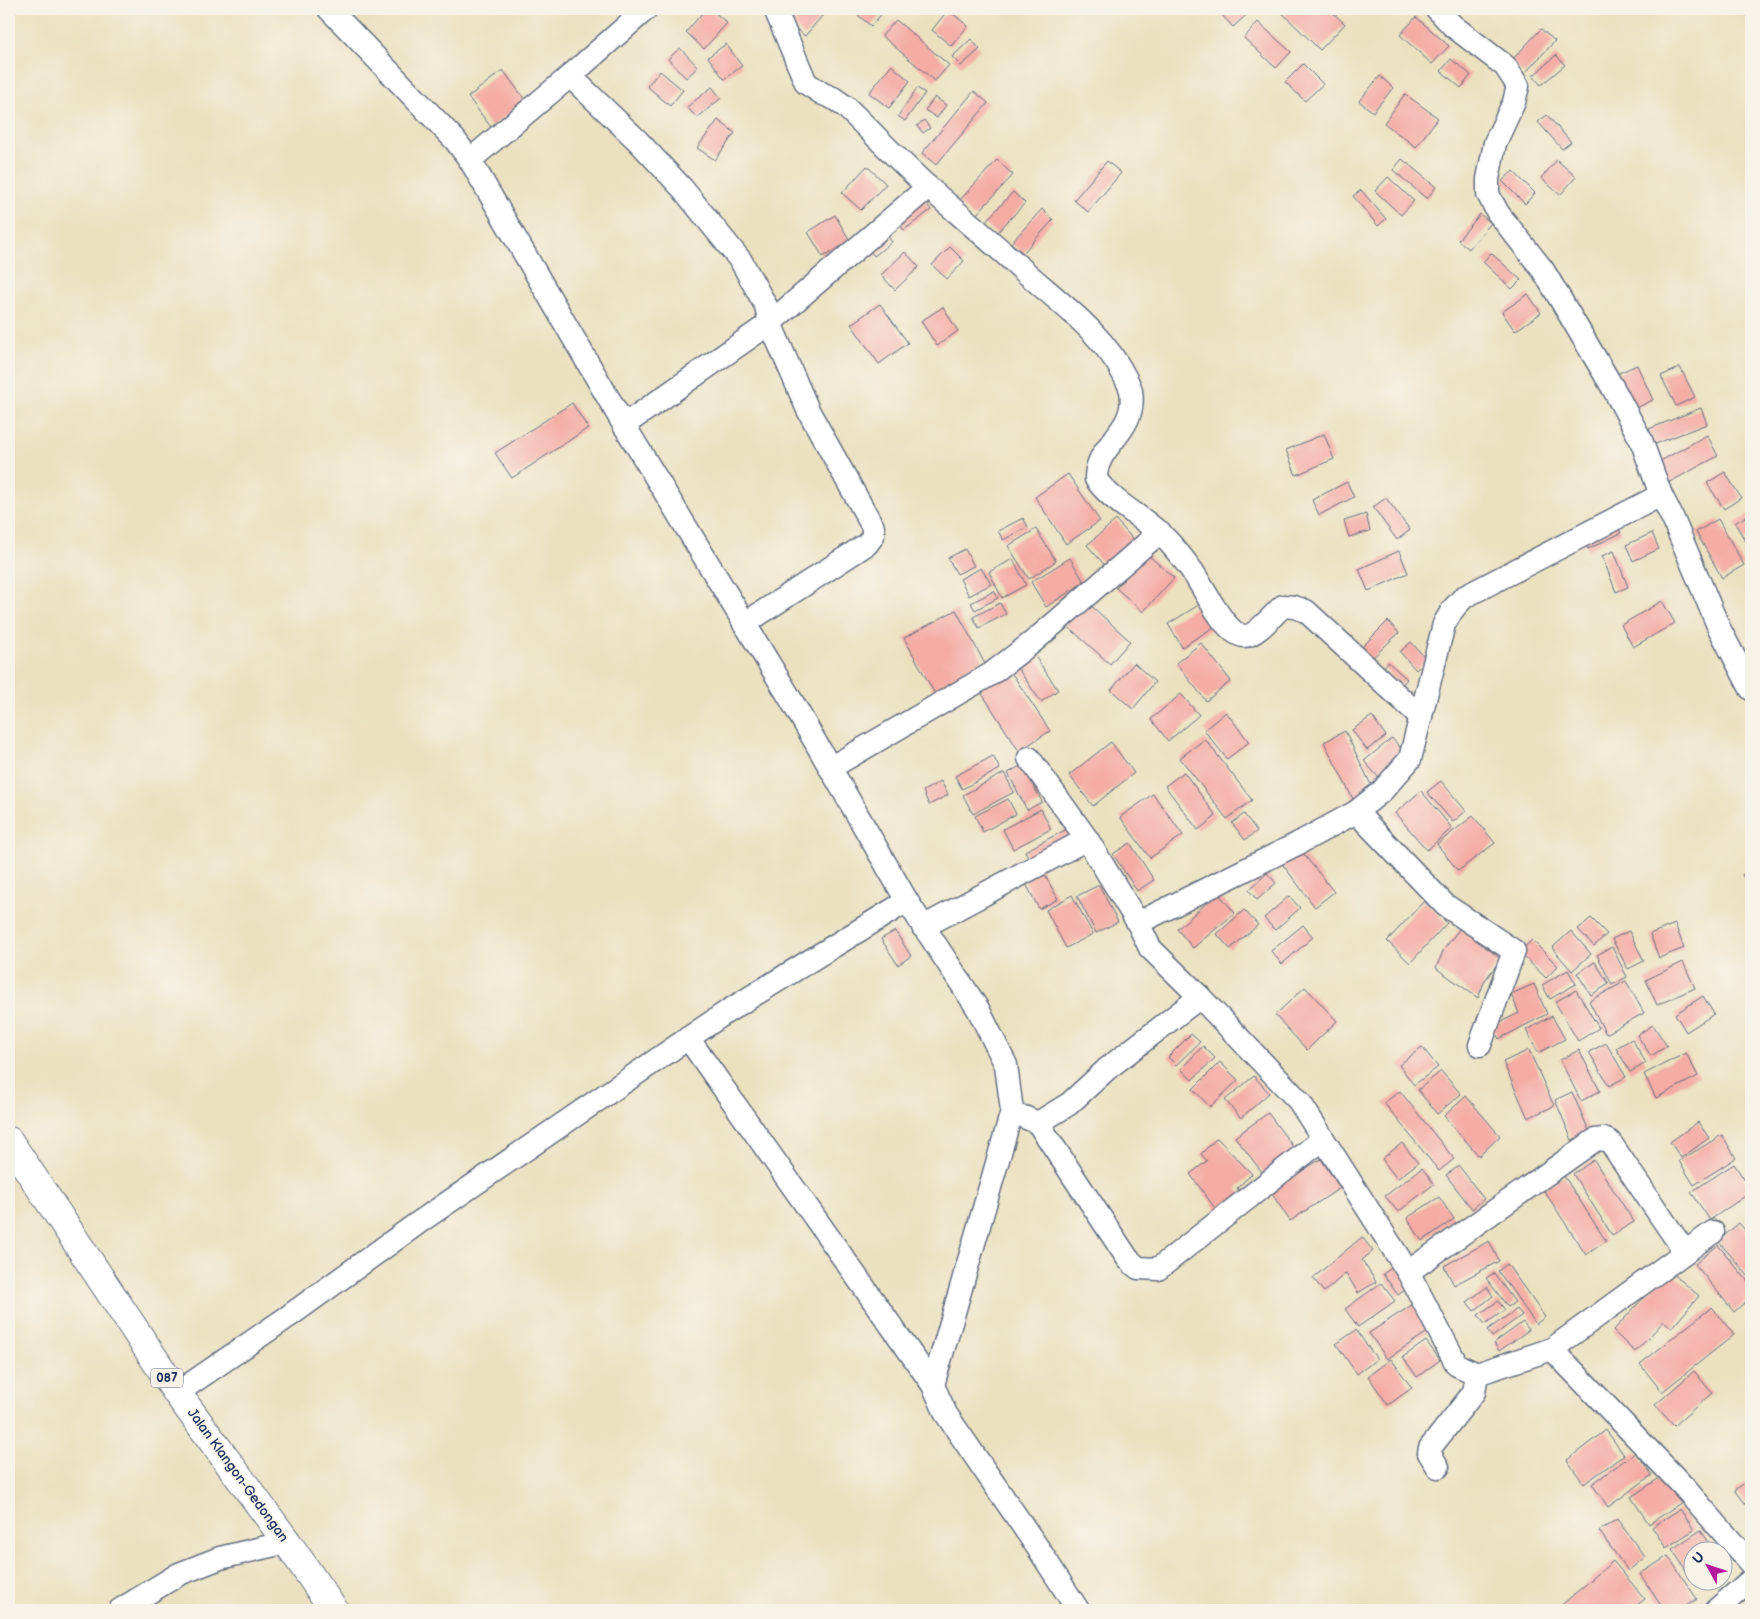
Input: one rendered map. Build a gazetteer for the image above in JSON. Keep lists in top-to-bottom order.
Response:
{
  "streets": {
    "main road": ["087", "Jalan Klangon-Gedongan"]
  },
  "north": "top left"
}
